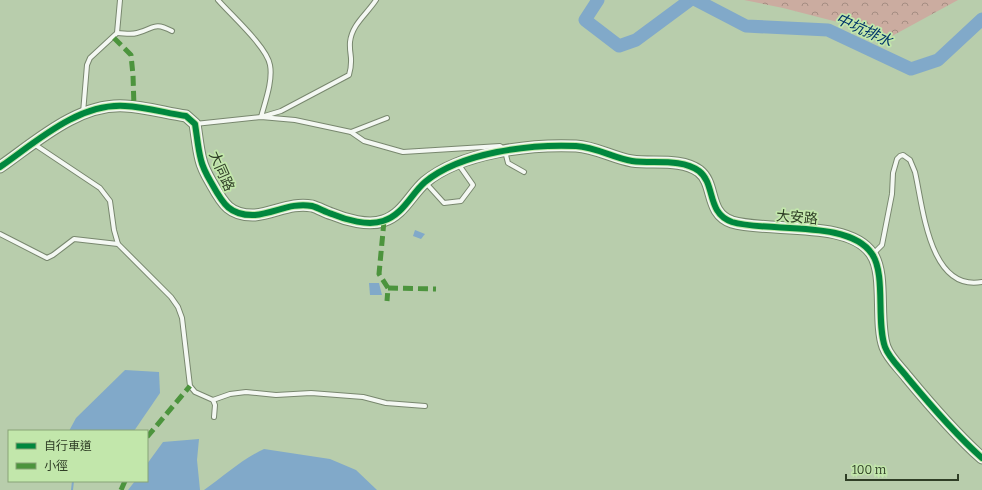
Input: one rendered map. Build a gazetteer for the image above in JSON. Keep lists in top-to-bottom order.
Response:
{
  "streets": {
    "street": ["大同路", "大安路"]
  },
  "crossings": [
    ["大同路", "大安路"]
  ],
  "water": ["中坑排水"],
  "legend": ["自行車道", "小徑"],
  "scale_bar": "100 m"
}
